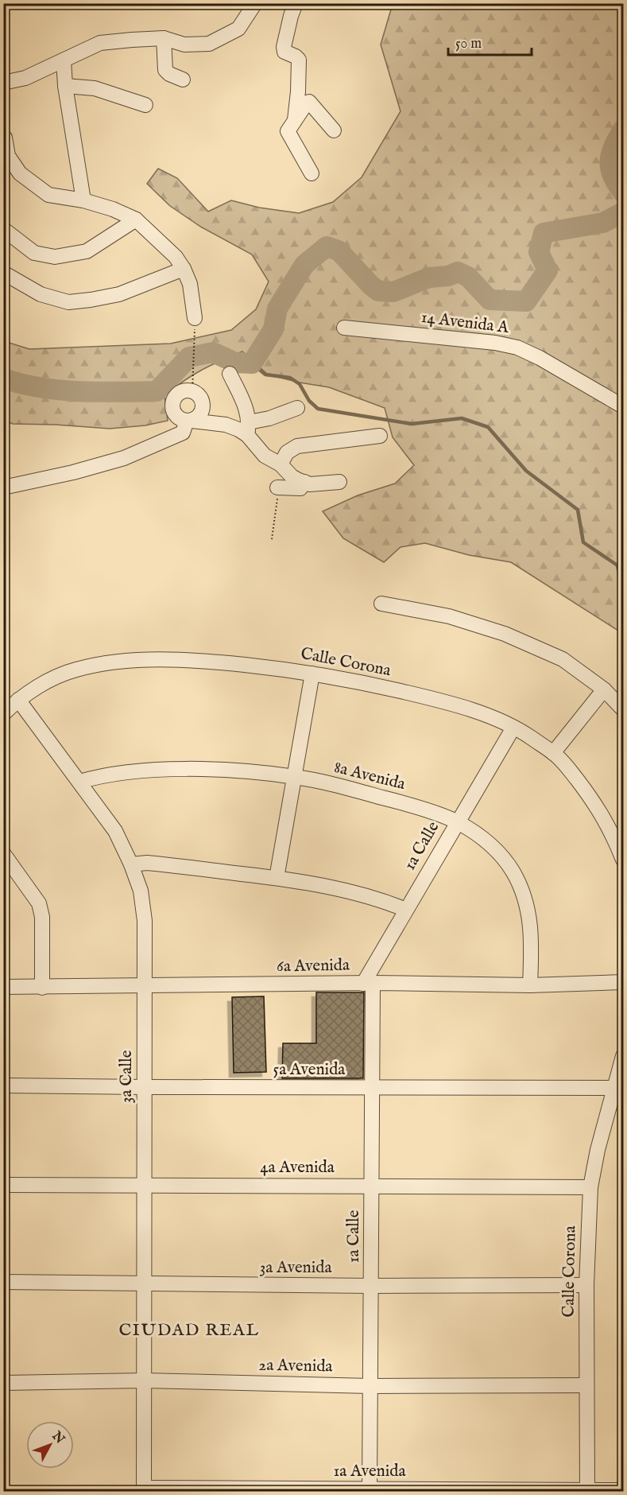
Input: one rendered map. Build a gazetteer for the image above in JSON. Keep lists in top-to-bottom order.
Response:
{
  "streets": {
    "street": [
      "14 Avenida A",
      "Calle Corona",
      "8a Avenida",
      "1a Calle",
      "6a Avenida",
      "5a Avenida",
      "3a Calle",
      "4a Avenida",
      "3a Avenida",
      "2a Avenida",
      "1a Avenida"
    ]
  },
  "crossings": [
    ["Calle Corona", "1a Calle"],
    ["Calle Corona", "5a Avenida"],
    ["Calle Corona", "3a Calle"],
    ["Calle Corona", "4a Avenida"],
    ["Calle Corona", "3a Avenida"],
    ["Calle Corona", "2a Avenida"],
    ["Calle Corona", "1a Avenida"],
    ["8a Avenida", "1a Calle"],
    ["8a Avenida", "6a Avenida"],
    ["8a Avenida", "3a Calle"],
    ["1a Calle", "6a Avenida"],
    ["1a Calle", "5a Avenida"],
    ["1a Calle", "4a Avenida"],
    ["1a Calle", "3a Avenida"],
    ["1a Calle", "2a Avenida"],
    ["1a Calle", "1a Avenida"],
    ["6a Avenida", "3a Calle"],
    ["5a Avenida", "3a Calle"],
    ["3a Calle", "4a Avenida"],
    ["3a Calle", "3a Avenida"],
    ["3a Calle", "2a Avenida"],
    ["3a Calle", "1a Avenida"]
  ],
  "districts": ["CIUDAD REAL"],
  "scale_bar": "50 m",
  "north": "top right"
}
